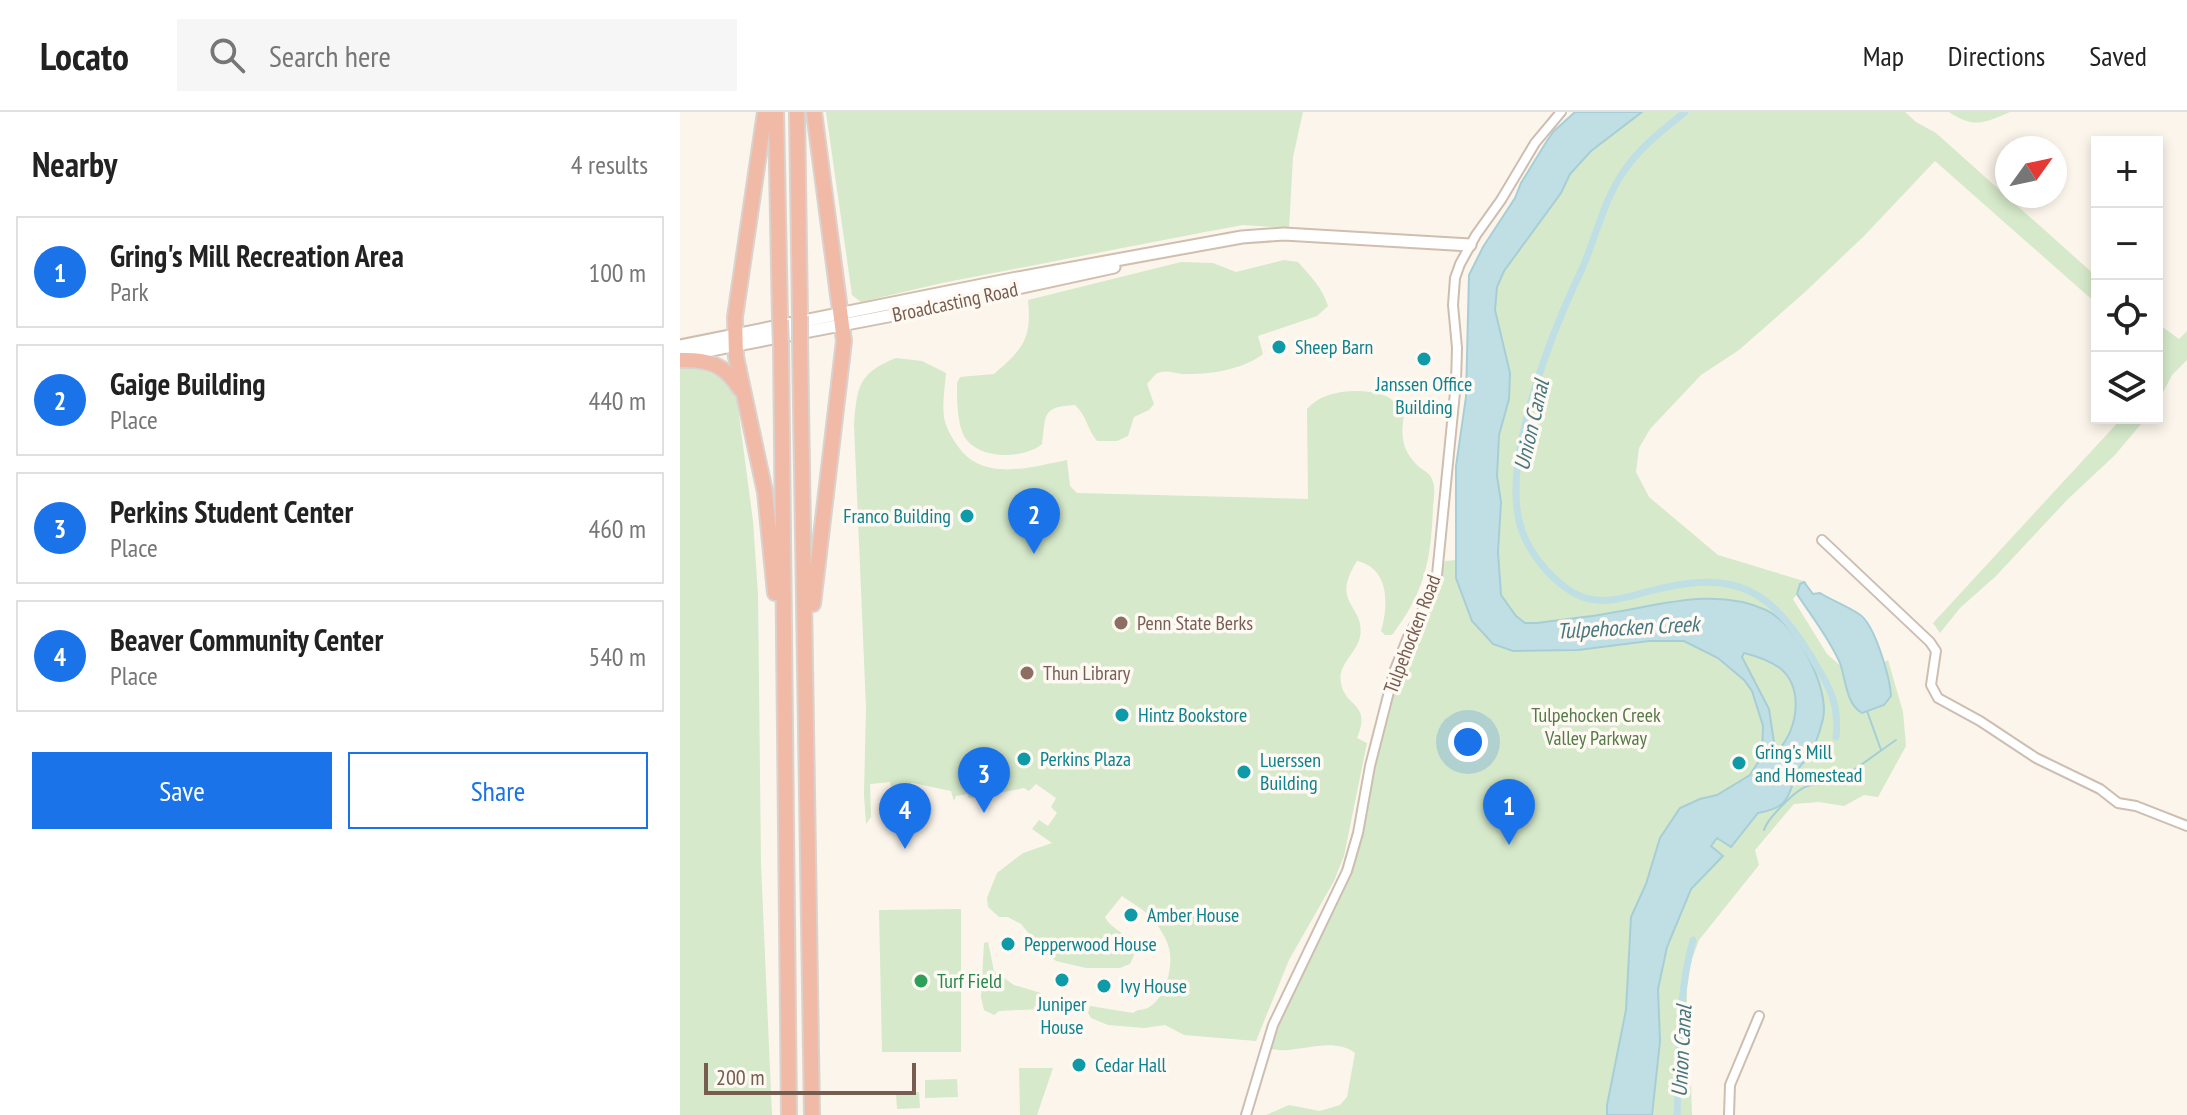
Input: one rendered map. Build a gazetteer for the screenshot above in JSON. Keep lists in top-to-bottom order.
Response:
{
  "streets": {
    "street": ["Broadcasting Road", "Tulpehocken Road"]
  },
  "crossings": [
    ["Broadcasting Road", "Tulpehocken Road"]
  ],
  "water": ["Union Canal", "Tulpehocken Creek"],
  "parks": ["Tulpehocken Creek Valley Parkway"],
  "places": [
    "Sheep Barn",
    "Janssen Office Building",
    "Franco Building",
    "Penn State Berks",
    "Thun Library",
    "Hintz Bookstore",
    "Perkins Plaza",
    "Gring's Mill and Homestead",
    "Luerssen Building",
    "Amber House",
    "Pepperwood House",
    "Juniper House",
    "Turf Field",
    "Ivy House",
    "Cedar Hall"
  ],
  "scale_bar": "200 m",
  "north": "top right",
  "page": {
    "header": "Locato",
    "search": "Search here",
    "nav": ["Map", "Directions", "Saved"],
    "heading": ["Nearby", "4 results"],
    "map_buttons": ["+", "−"],
    "list": [
      {
        "mark": "1",
        "name": "Gring's Mill Recreation Area",
        "note": "Park",
        "value": "100 m"
      },
      {
        "mark": "2",
        "name": "Gaige Building",
        "note": "Place",
        "value": "440 m"
      },
      {
        "mark": "3",
        "name": "Perkins Student Center",
        "note": "Place",
        "value": "460 m"
      },
      {
        "mark": "4",
        "name": "Beaver Community Center",
        "note": "Place",
        "value": "540 m"
      }
    ],
    "pins": [
      "2",
      "3",
      "1",
      "4"
    ],
    "buttons": ["Save", "Share"],
    "scale": "200 m"
  }
}
